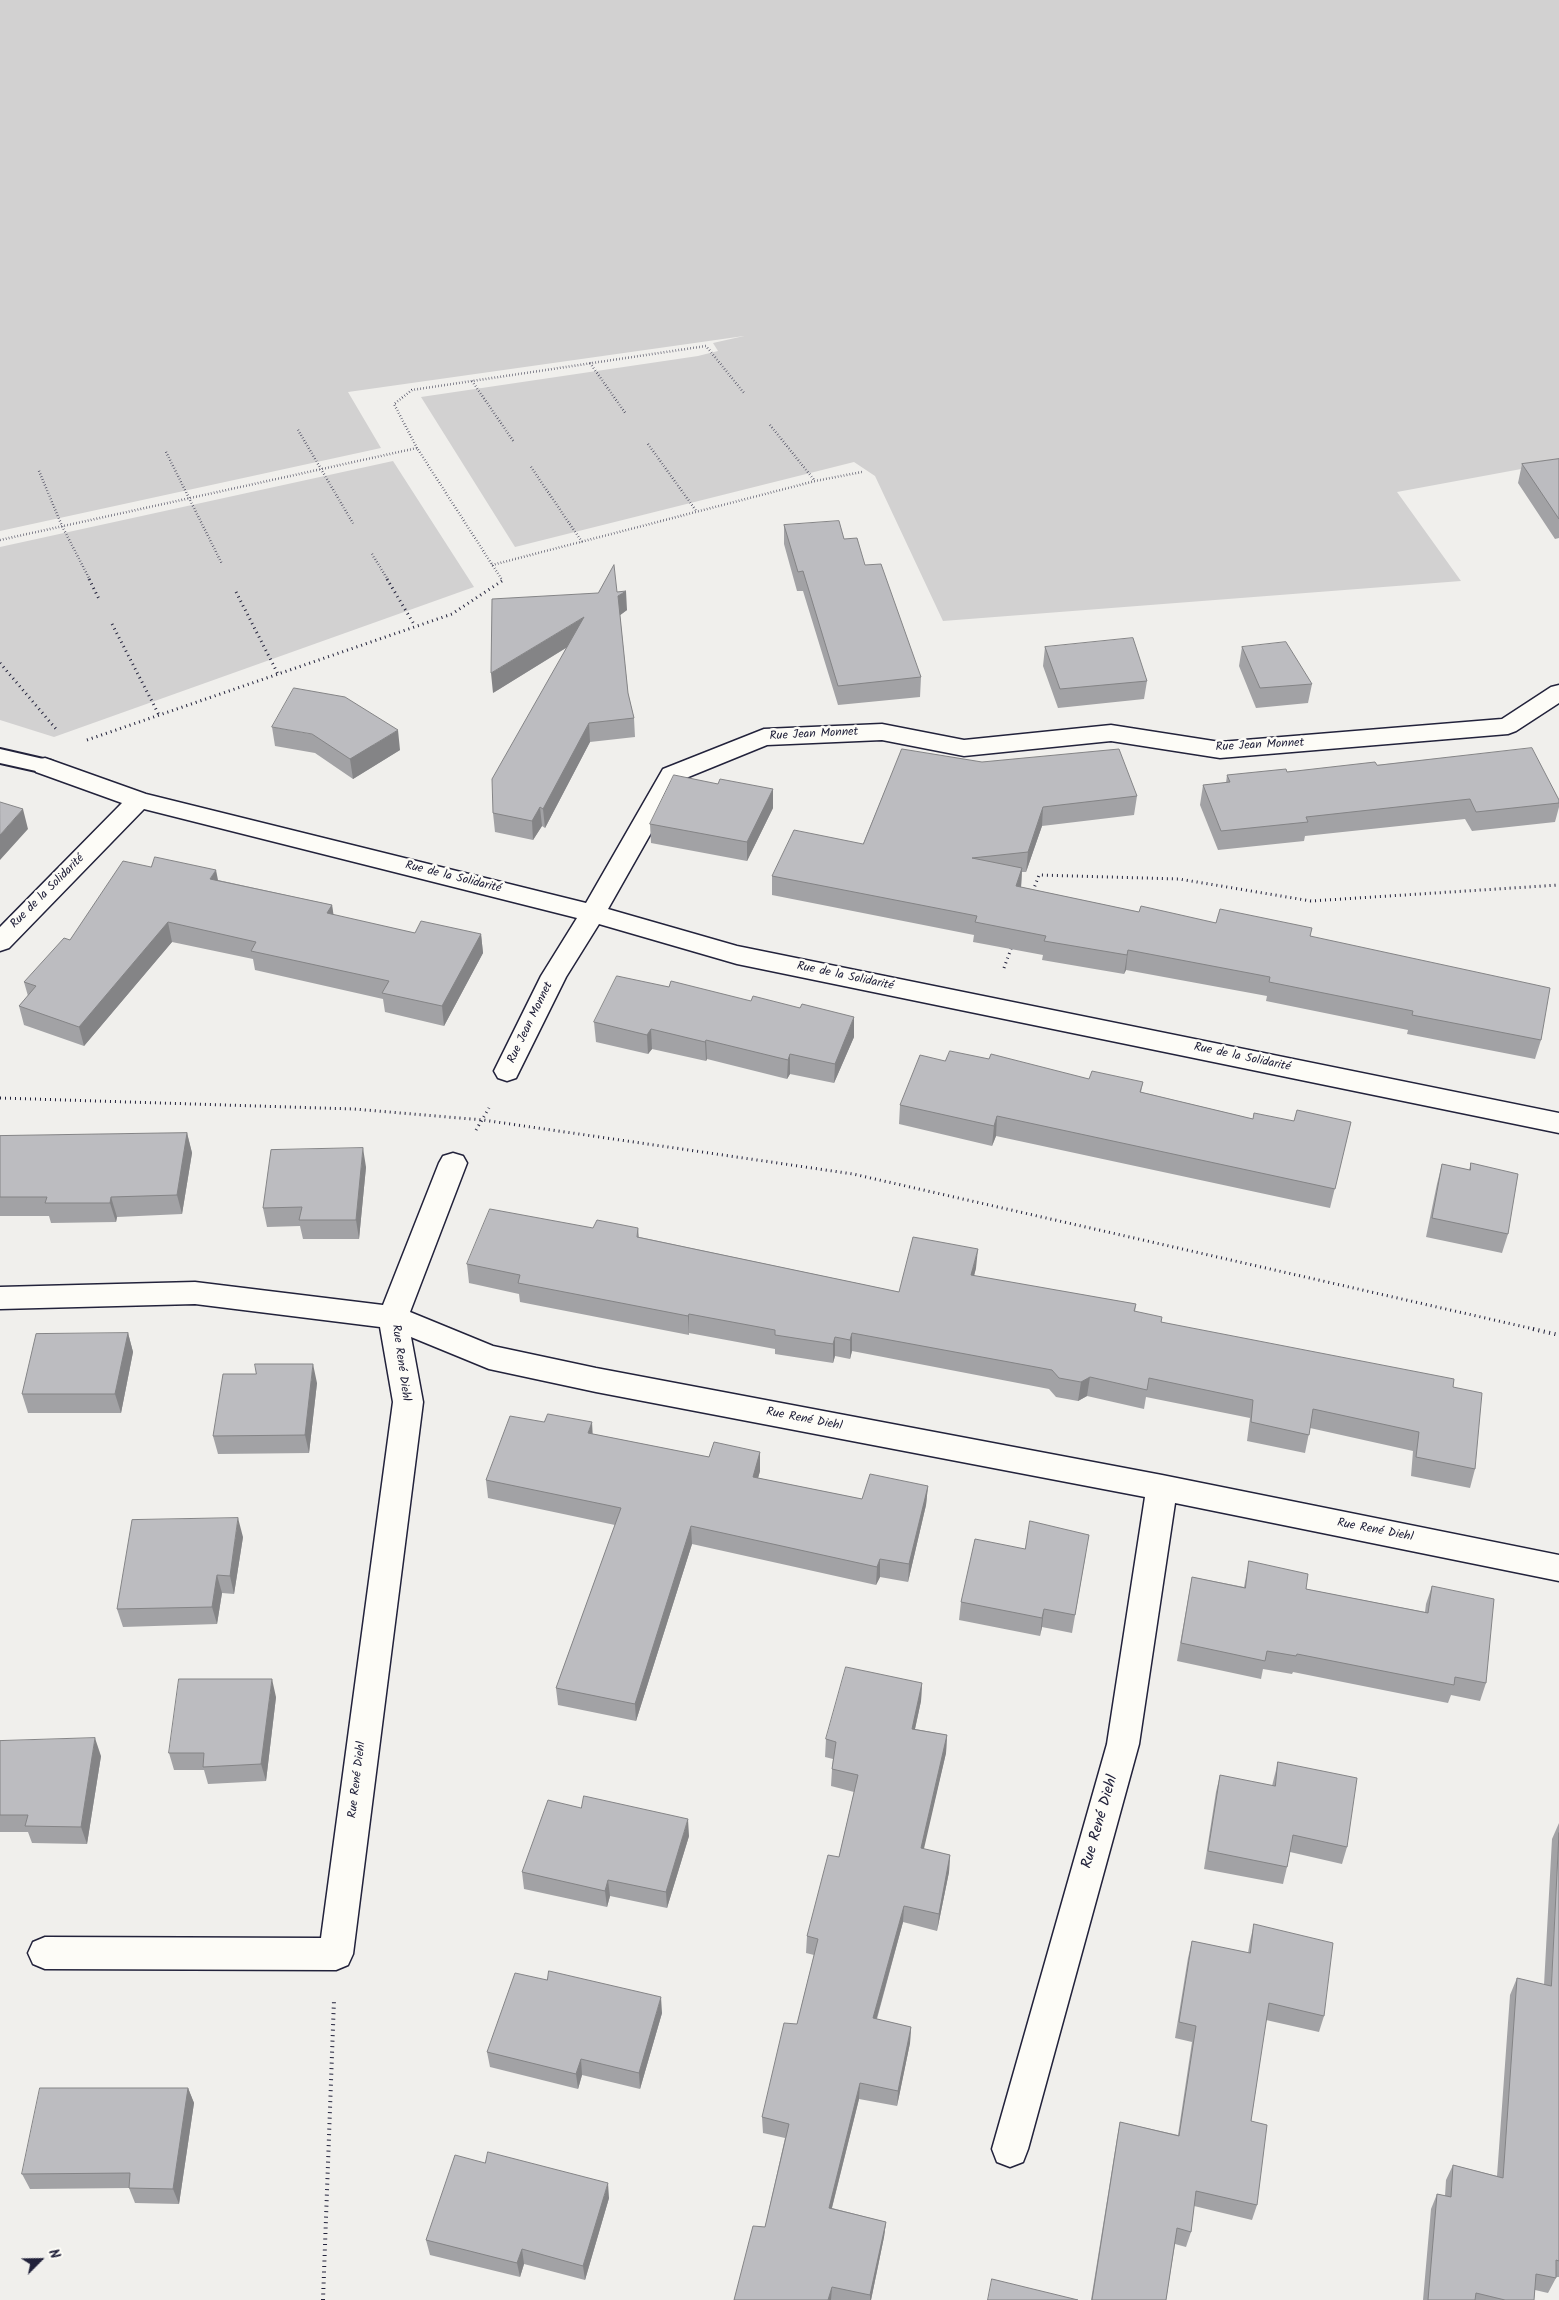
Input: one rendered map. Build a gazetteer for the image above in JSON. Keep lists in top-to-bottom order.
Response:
{
  "streets": {
    "street": ["Rue Jean Monnet", "Rue de la Solidarité", "Rue René Diehl"]
  },
  "crossings": [
    ["Rue Jean Monnet", "Rue de la Solidarité"]
  ],
  "north": "top right"
}
